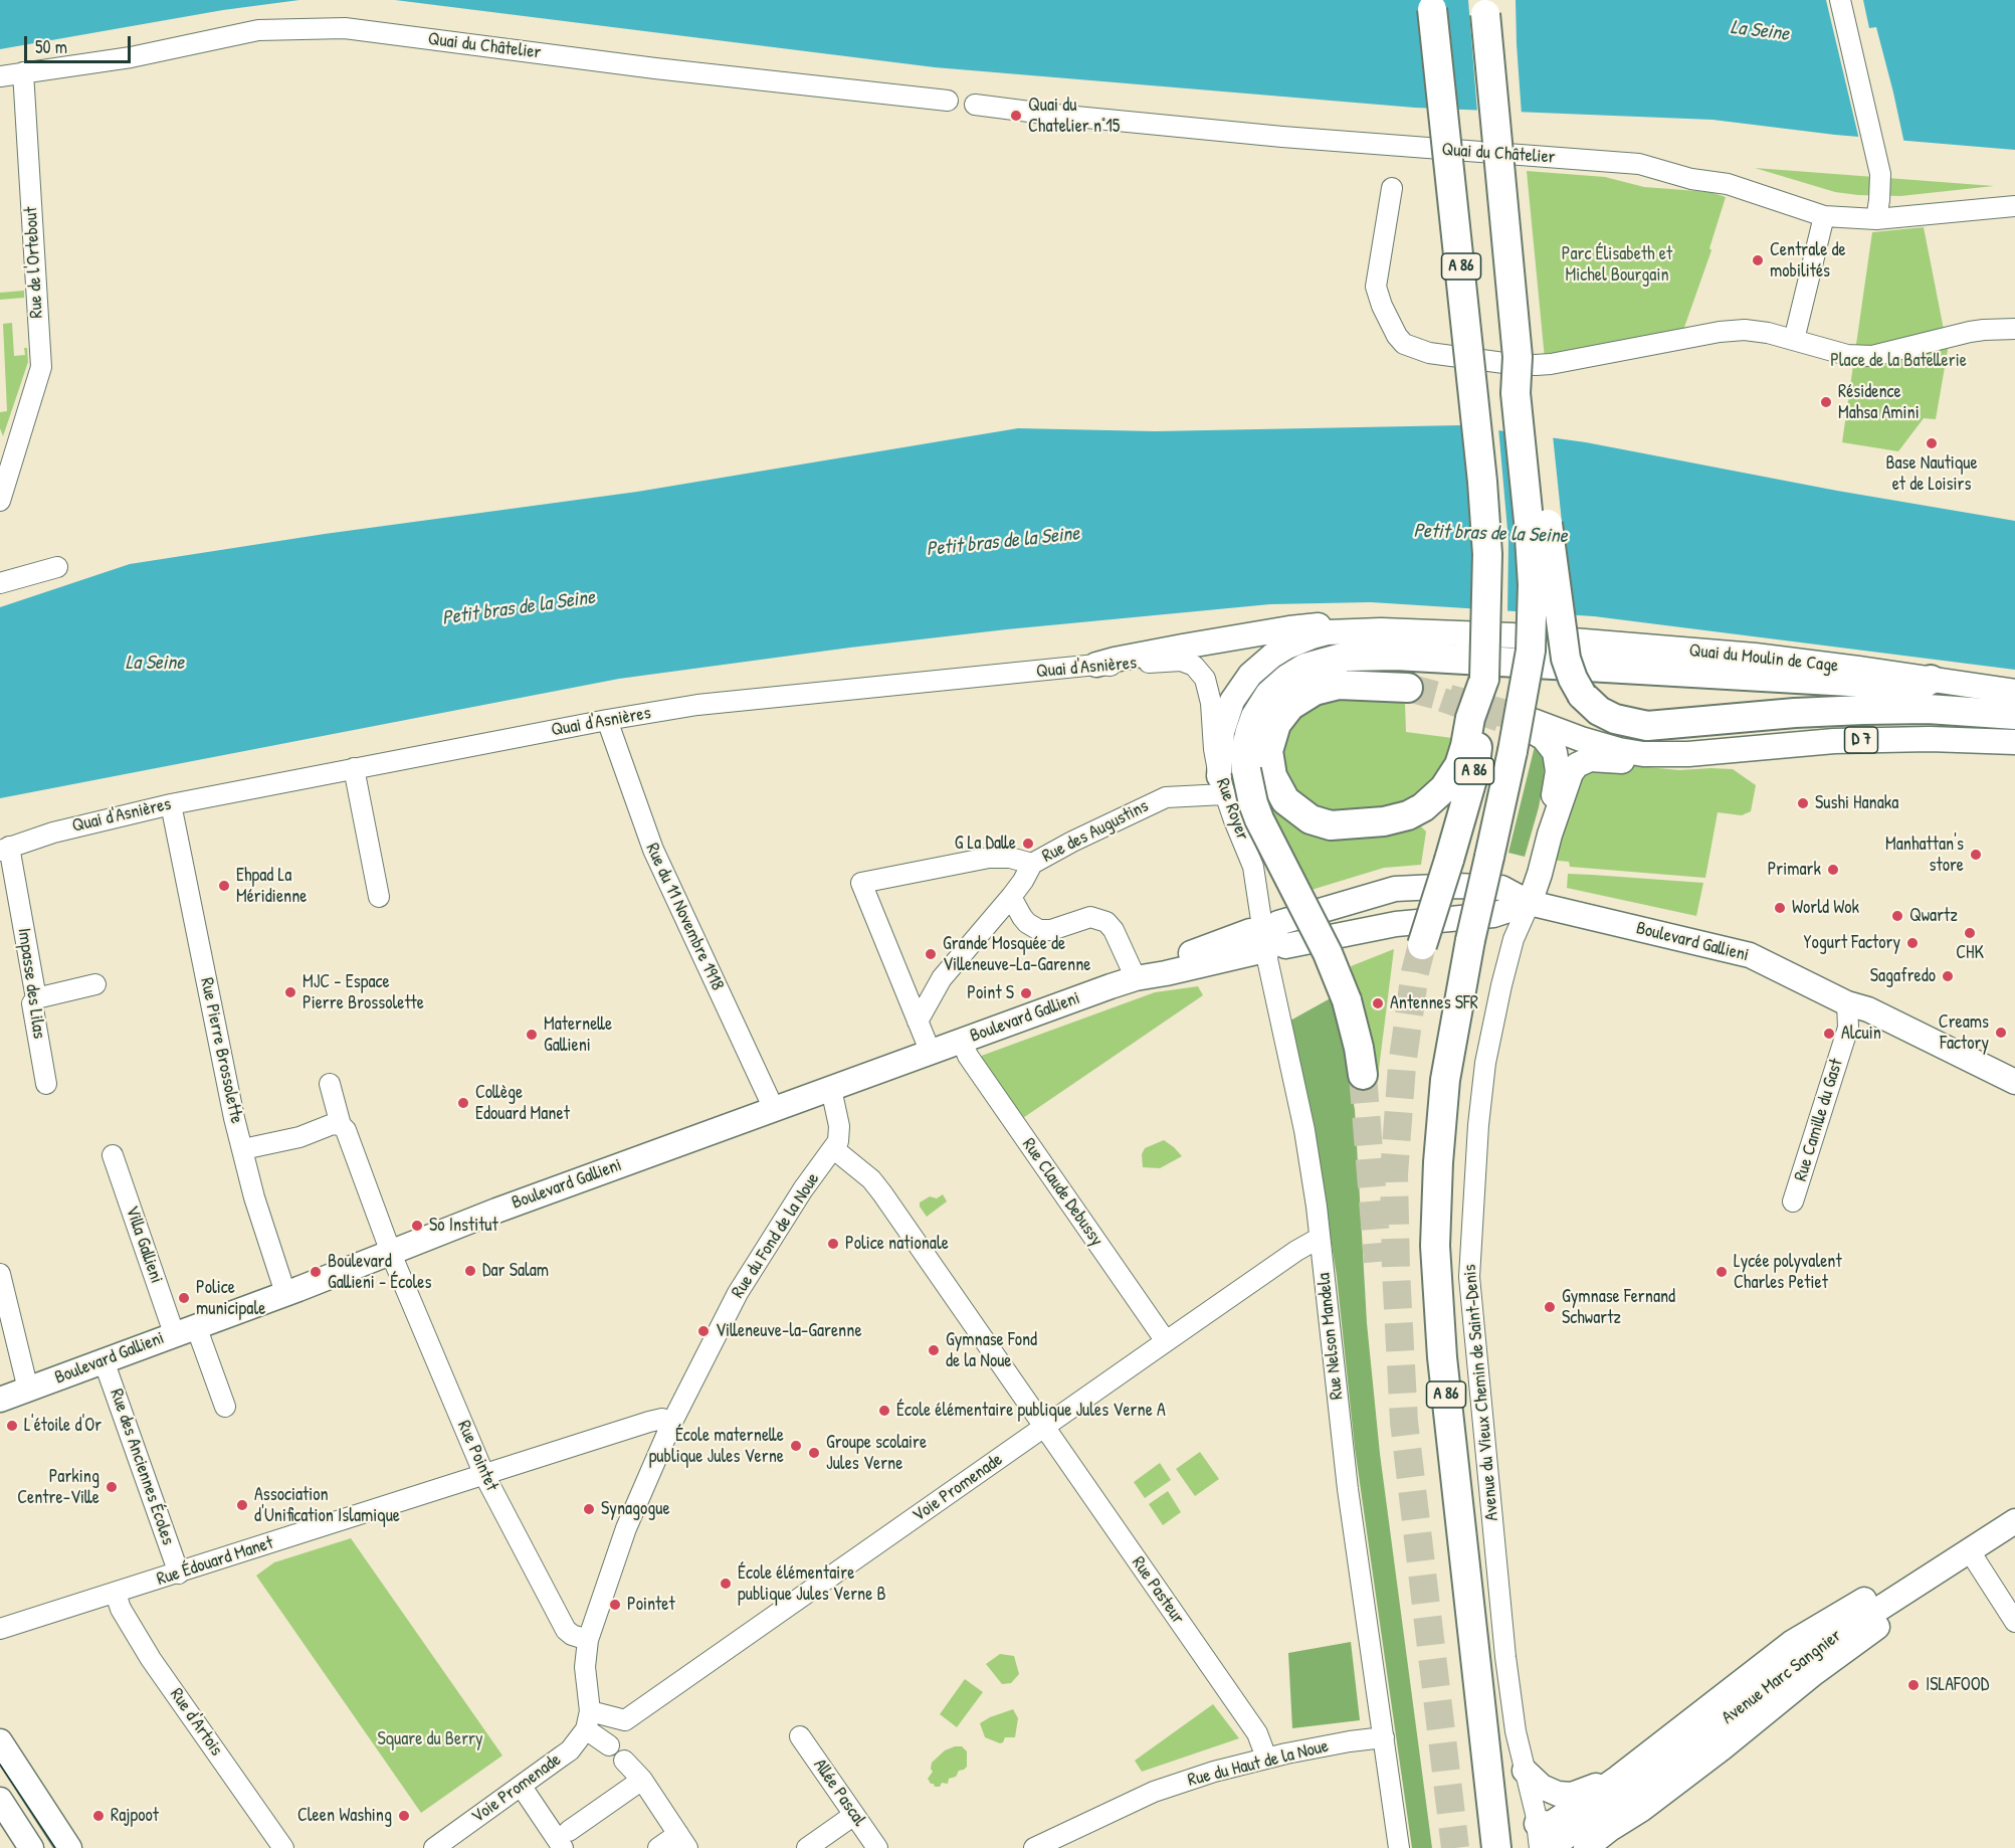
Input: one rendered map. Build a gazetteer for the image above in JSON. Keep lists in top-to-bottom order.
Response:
{
  "streets": {
    "highway": ["A 86"],
    "main road": [
      "Quai du Moulin de Cage",
      "D 7",
      "Boulevard Gallieni",
      "Avenue Marc Sangnier"
    ],
    "street": [
      "Quai du Châtelier",
      "Rue de l'Ortebout",
      "Quai d'Asnières",
      "Rue Royer",
      "Rue des Augustins",
      "Rue du 11 Novembre 1918",
      "Impasse des Lilas",
      "Rue Pierre Brossolette",
      "Rue Camille du Gast",
      "Rue Claude Debussy",
      "Rue du Fond de la Noue",
      "Villa Gallieni",
      "Rue Nelson Mandela",
      "Avenue du Vieux Chemin de Saint-Denis",
      "Rue Pointet",
      "Rue des Anciennes Écoles",
      "Voie Promenade",
      "Rue Édouard Manet",
      "Rue Pasteur",
      "Rue d'Artois",
      "Rue du Haut de la Noue",
      "Allée Pascal"
    ]
  },
  "crossings": [
    ["Quai du Châtelier", "Rue de l'Ortebout"],
    ["Quai d'Asnières", "Rue Royer"],
    ["Quai d'Asnières", "Rue du 11 Novembre 1918"],
    ["Quai d'Asnières", "Impasse des Lilas"],
    ["Quai d'Asnières", "Rue Pierre Brossolette"],
    ["Rue Royer", "Rue des Augustins"],
    ["Rue Royer", "Boulevard Gallieni"],
    ["Rue Royer", "Rue Nelson Mandela"],
    ["Rue du 11 Novembre 1918", "Boulevard Gallieni"],
    ["Boulevard Gallieni", "Rue Pierre Brossolette"],
    ["Boulevard Gallieni", "Rue Camille du Gast"],
    ["Boulevard Gallieni", "Rue Claude Debussy"],
    ["Boulevard Gallieni", "Rue du Fond de la Noue"],
    ["Boulevard Gallieni", "Villa Gallieni"],
    ["Boulevard Gallieni", "Rue Nelson Mandela"],
    ["Boulevard Gallieni", "Avenue du Vieux Chemin de Saint-Denis"],
    ["Boulevard Gallieni", "Rue Pointet"],
    ["Boulevard Gallieni", "Rue des Anciennes Écoles"],
    ["Rue Claude Debussy", "Voie Promenade"],
    ["Rue du Fond de la Noue", "Rue Pointet"],
    ["Rue du Fond de la Noue", "Voie Promenade"],
    ["Rue du Fond de la Noue", "Rue Édouard Manet"],
    ["Rue du Fond de la Noue", "Rue Pasteur"],
    ["Rue Nelson Mandela", "Voie Promenade"],
    ["Rue Nelson Mandela", "Rue du Haut de la Noue"],
    ["Avenue du Vieux Chemin de Saint-Denis", "Avenue Marc Sangnier"],
    ["Rue Pointet", "Rue Édouard Manet"],
    ["Rue des Anciennes Écoles", "Rue Édouard Manet"],
    ["Voie Promenade", "Rue Pasteur"],
    ["Rue Édouard Manet", "Rue d'Artois"],
    ["Rue Pasteur", "Rue du Haut de la Noue"]
  ],
  "water": ["La Seine", "Petit bras de la Seine"],
  "parks": ["Parc Élisabeth et Michel Bourgain", "Place de la Batellerie", "Square du Berry"],
  "places": [
    "Quai du Chatelier n°15",
    "Centrale de mobilités",
    "Résidence Mahsa Amini",
    "Base Nautique et de Loisirs",
    "Sushi Hanaka",
    "G La Dalle",
    "Manhattan's store",
    "Primark",
    "Ehpad La Méridienne",
    "World Wok",
    "Qwartz",
    "CHK",
    "Yogurt Factory",
    "Grande Mosquée de Villeneuve-La-Garenne",
    "Sagafredo",
    "MJC - Espace Pierre Brossolette",
    "Point S",
    "Antennes SFR",
    "Creams Factory",
    "Alcuin",
    "Maternelle Gallieni",
    "Collège Edouard Manet",
    "So Institut",
    "Police nationale",
    "Dar Salam",
    "Boulevard Gallieni - Écoles",
    "Lycée polyvalent Charles Petiet",
    "Police municipale",
    "Gymnase Fernand Schwartz",
    "Villeneuve-la-Garenne",
    "Gymnase Fond de la Noue",
    "École élémentaire publique Jules Verne A",
    "L'étoile d'Or",
    "École maternelle publique Jules Verne",
    "Groupe scolaire Jules Verne",
    "Parking Centre-Ville",
    "Association d'Unification Islamique",
    "Synagogue",
    "École élémentaire publique Jules Verne B",
    "Pointet",
    "ISLAFOOD",
    "Rajpoot",
    "Cleen Washing"
  ],
  "scale_bar": "50 m"
}
